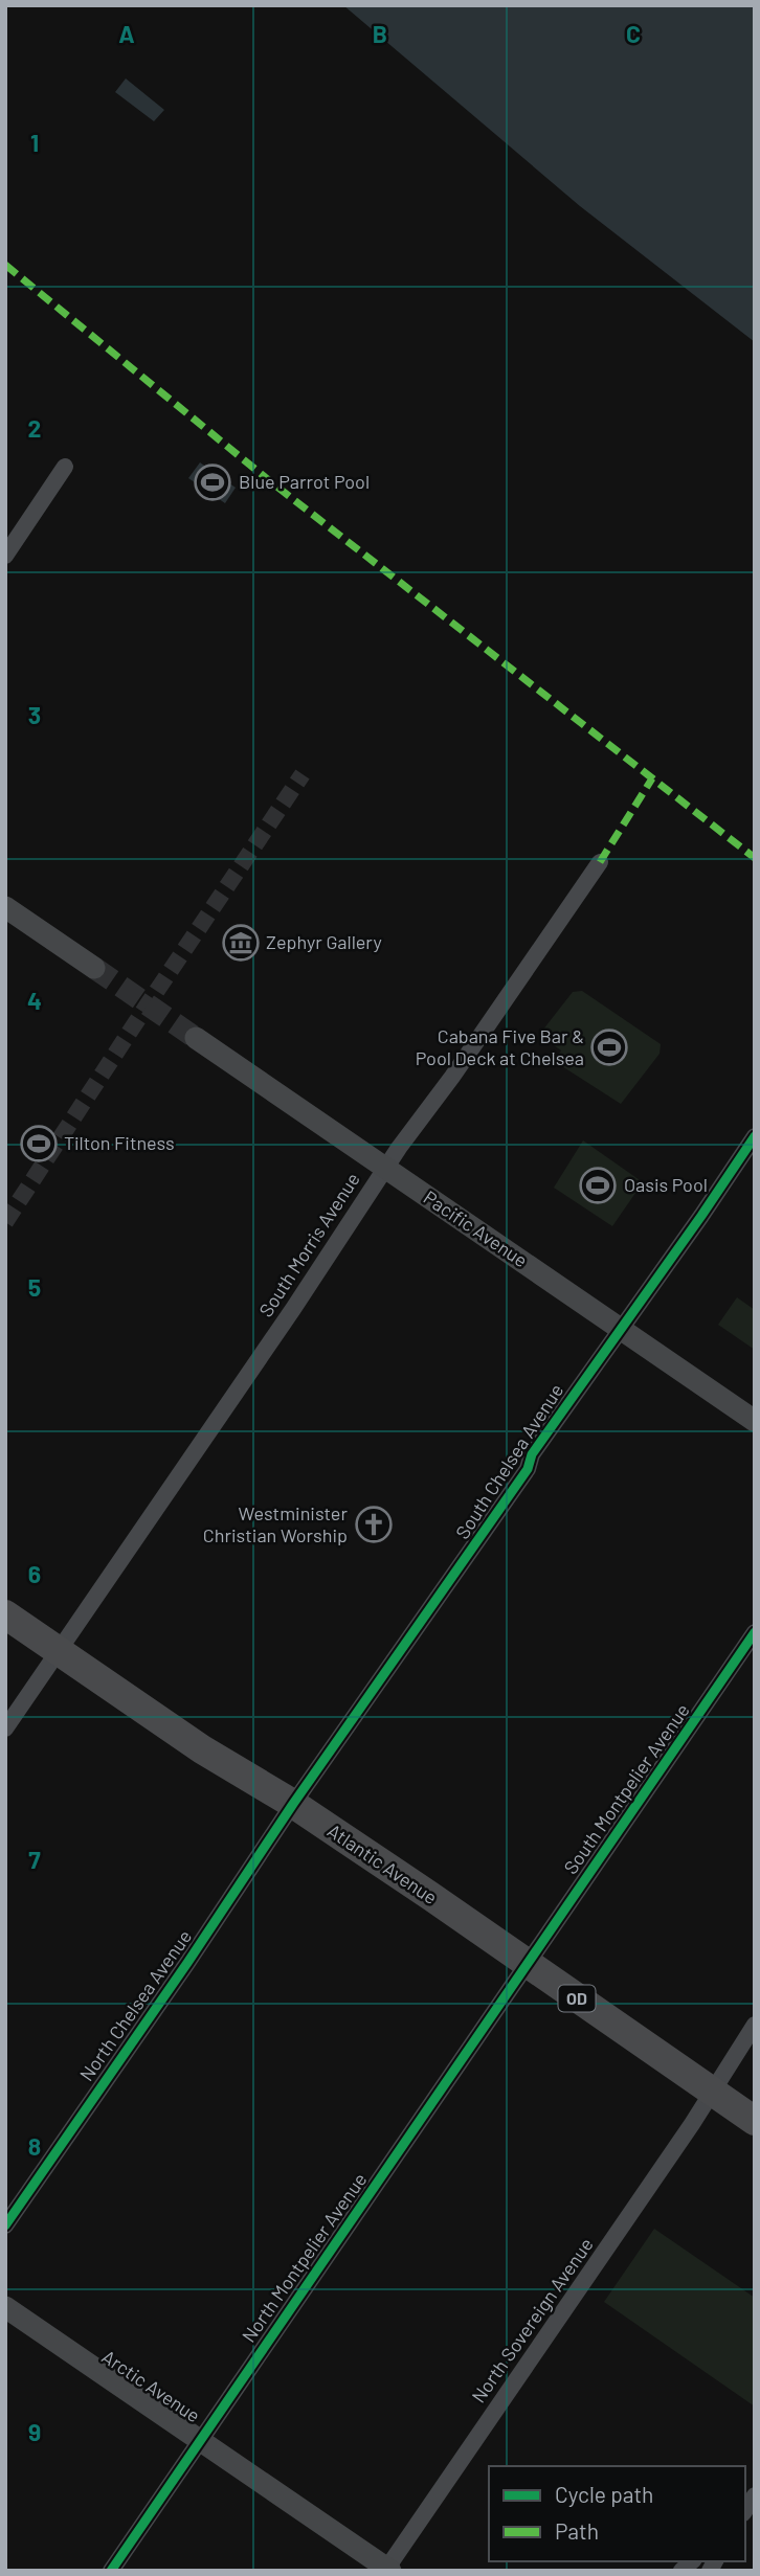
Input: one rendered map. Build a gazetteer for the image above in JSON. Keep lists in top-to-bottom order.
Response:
{
  "streets": {
    "highway": ["Atlantic Avenue", "OD"],
    "street": [
      "Pacific Avenue",
      "South Morris Avenue",
      "South Chelsea Avenue",
      "South Montpelier Avenue",
      "North Chelsea Avenue",
      "North Montpelier Avenue",
      "North Sovereign Avenue",
      "Arctic Avenue"
    ]
  },
  "crossings": [
    ["Pacific Avenue", "South Morris Avenue"],
    ["Pacific Avenue", "South Chelsea Avenue"],
    ["South Morris Avenue", "Atlantic Avenue"],
    ["South Chelsea Avenue", "Atlantic Avenue"],
    ["South Chelsea Avenue", "North Chelsea Avenue"],
    ["South Montpelier Avenue", "Atlantic Avenue"],
    ["South Montpelier Avenue", "North Montpelier Avenue"],
    ["Atlantic Avenue", "North Chelsea Avenue"],
    ["Atlantic Avenue", "North Montpelier Avenue"],
    ["Atlantic Avenue", "North Sovereign Avenue"],
    ["North Montpelier Avenue", "Arctic Avenue"],
    ["North Sovereign Avenue", "Arctic Avenue"]
  ],
  "places": {
    "sports": [
      "Blue Parrot Pool",
      "Cabana Five Bar & Pool Deck at Chelsea",
      "Tilton Fitness",
      "Oasis Pool"
    ],
    "museum": ["Zephyr Gallery"],
    "church": ["Westminister Christian Worship"]
  },
  "legend": ["Cycle path", "Path"],
  "grid": {
    "columns": ["A", "B", "C"],
    "rows": [
      "1",
      "2",
      "3",
      "4",
      "5",
      "6",
      "7",
      "8",
      "9"
    ]
  }
}
